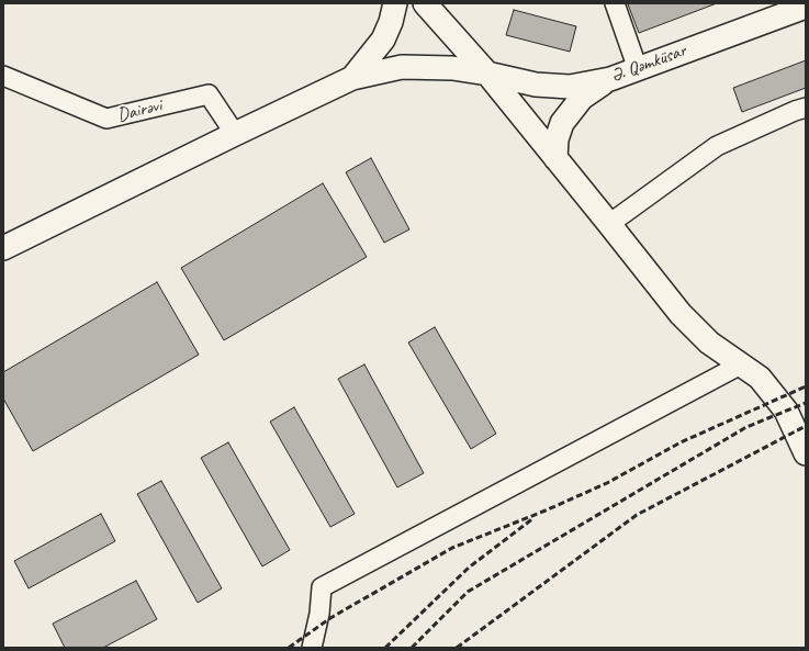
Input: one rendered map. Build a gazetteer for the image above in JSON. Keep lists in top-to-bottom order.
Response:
{
  "streets": {
    "main road": ["Ə. Qəmküsar"],
    "street": ["Dairəvi"]
  },
  "crossings": [
    ["Ə. Qəmküsar", "Dairəvi"]
  ]
}
